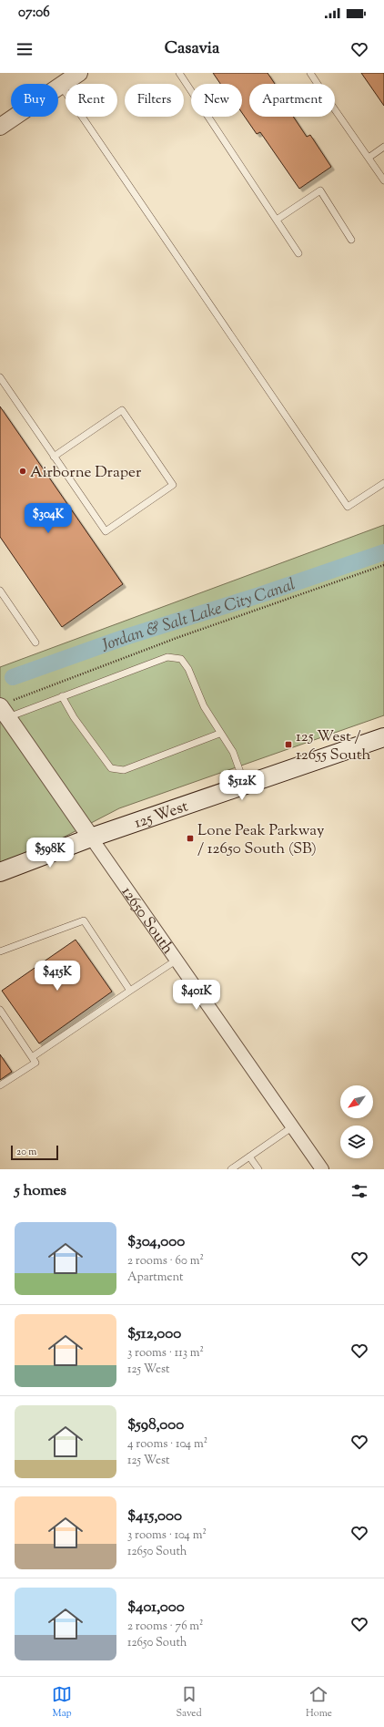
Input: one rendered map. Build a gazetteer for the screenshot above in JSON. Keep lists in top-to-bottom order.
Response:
{
  "streets": {
    "main road": ["125 West"],
    "street": ["12650 South"]
  },
  "crossings": [
    ["125 West", "12650 South"]
  ],
  "water": ["Jordan & Salt Lake City Canal"],
  "places": {
    "other": ["Airborne Draper"],
    "transit": ["125 West / 12655 South", "Lone Peak Parkway / 12650 South (SB)"]
  },
  "scale_bar": "20 m",
  "north": "bottom left",
  "page": {
    "status": "07:06",
    "header": "Casavia",
    "chip": [
      "Buy",
      "Rent",
      "Filters",
      "New",
      "Apartment"
    ],
    "price": [
      "$304K",
      "$512K",
      "$598K",
      "$415K",
      "$401K"
    ],
    "scale": "20 m",
    "heading": "5 homes",
    "list": [
      {
        "name": "$304,000",
        "note": "2 rooms · 60 m² · Apartment"
      },
      {
        "name": "$512,000",
        "note": "3 rooms · 113 m² · 125 West"
      },
      {
        "name": "$598,000",
        "note": "4 rooms · 104 m² · 125 West"
      },
      {
        "name": "$415,000",
        "note": "3 rooms · 104 m² · 12650 South"
      },
      {
        "name": "$401,000",
        "note": "2 rooms · 76 m² · 12650 South"
      }
    ],
    "tabs": ["Map", "Saved", "Home"]
  }
}
